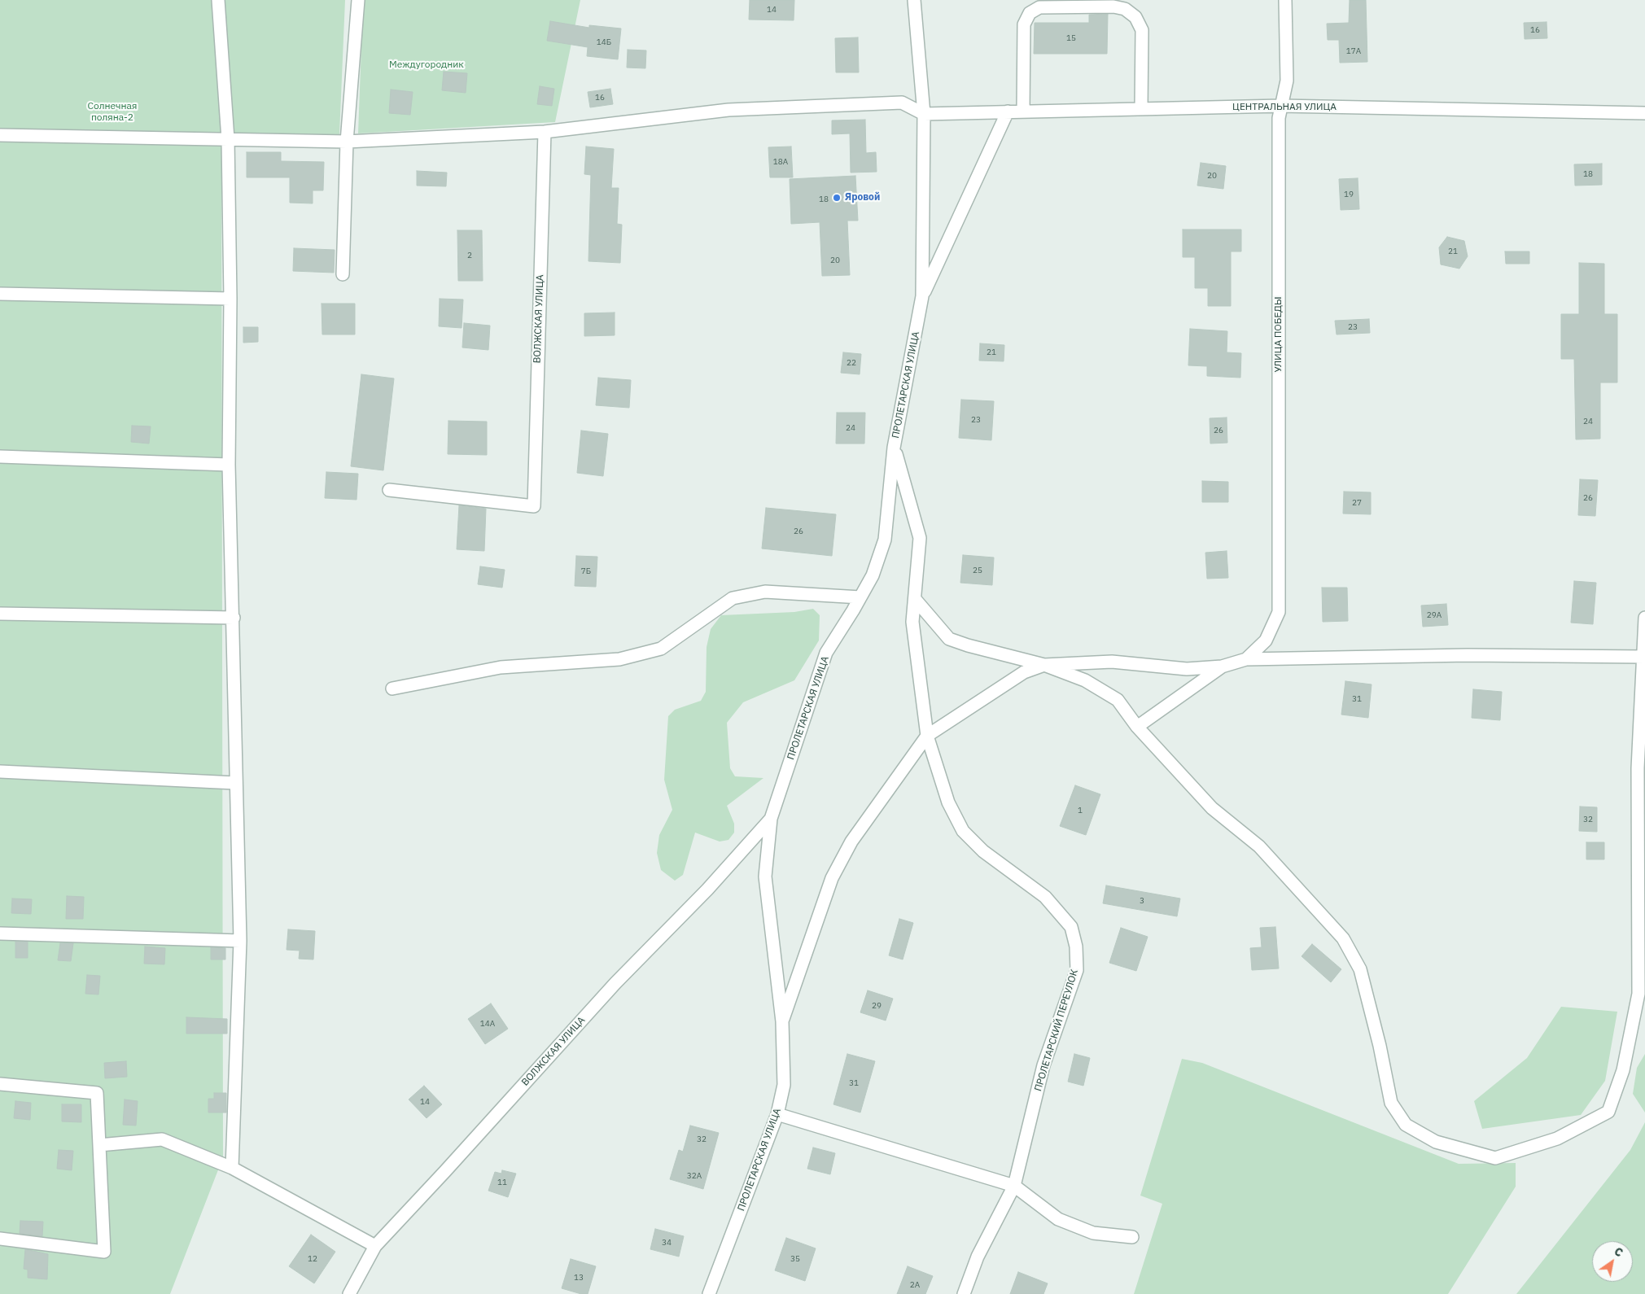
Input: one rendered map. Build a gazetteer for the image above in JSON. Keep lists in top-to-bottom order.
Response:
{
  "streets": {
    "street": [
      "ЦЕНТРАЛЬНАЯ УЛИЦА",
      "ВОЛЖСКАЯ УЛИЦА",
      "УЛИЦА ПОБЕДЫ",
      "ПРОЛЕТАРСКАЯ УЛИЦА",
      "ПРОЛЕТАРСКИЙ ПЕРЕУЛОК"
    ]
  },
  "crossings": [
    ["ЦЕНТРАЛЬНАЯ УЛИЦА", "УЛИЦА ПОБЕДЫ"],
    ["ЦЕНТРАЛЬНАЯ УЛИЦА", "ПРОЛЕТАРСКАЯ УЛИЦА"],
    ["ВОЛЖСКАЯ УЛИЦА", "ПРОЛЕТАРСКАЯ УЛИЦА"],
    ["ПРОЛЕТАРСКАЯ УЛИЦА", "ПРОЛЕТАРСКИЙ ПЕРЕУЛОК"]
  ],
  "parks": ["Междугородник", "Солнечная поляна-2"],
  "places": ["Яровой"],
  "house_numbers": [
    "14",
    "16",
    "15",
    "14Б",
    "17А",
    "16",
    "18А",
    "18",
    "20",
    "19",
    "18",
    "21",
    "2",
    "20",
    "23",
    "21",
    "22",
    "23",
    "24",
    "24",
    "26",
    "26",
    "27",
    "26",
    "25",
    "7Б",
    "29А",
    "31",
    "1",
    "32",
    "3",
    "29",
    "14А",
    "31",
    "14",
    "32",
    "32А",
    "11",
    "34",
    "12",
    "35",
    "13",
    "2А"
  ],
  "north": "top right"
}
